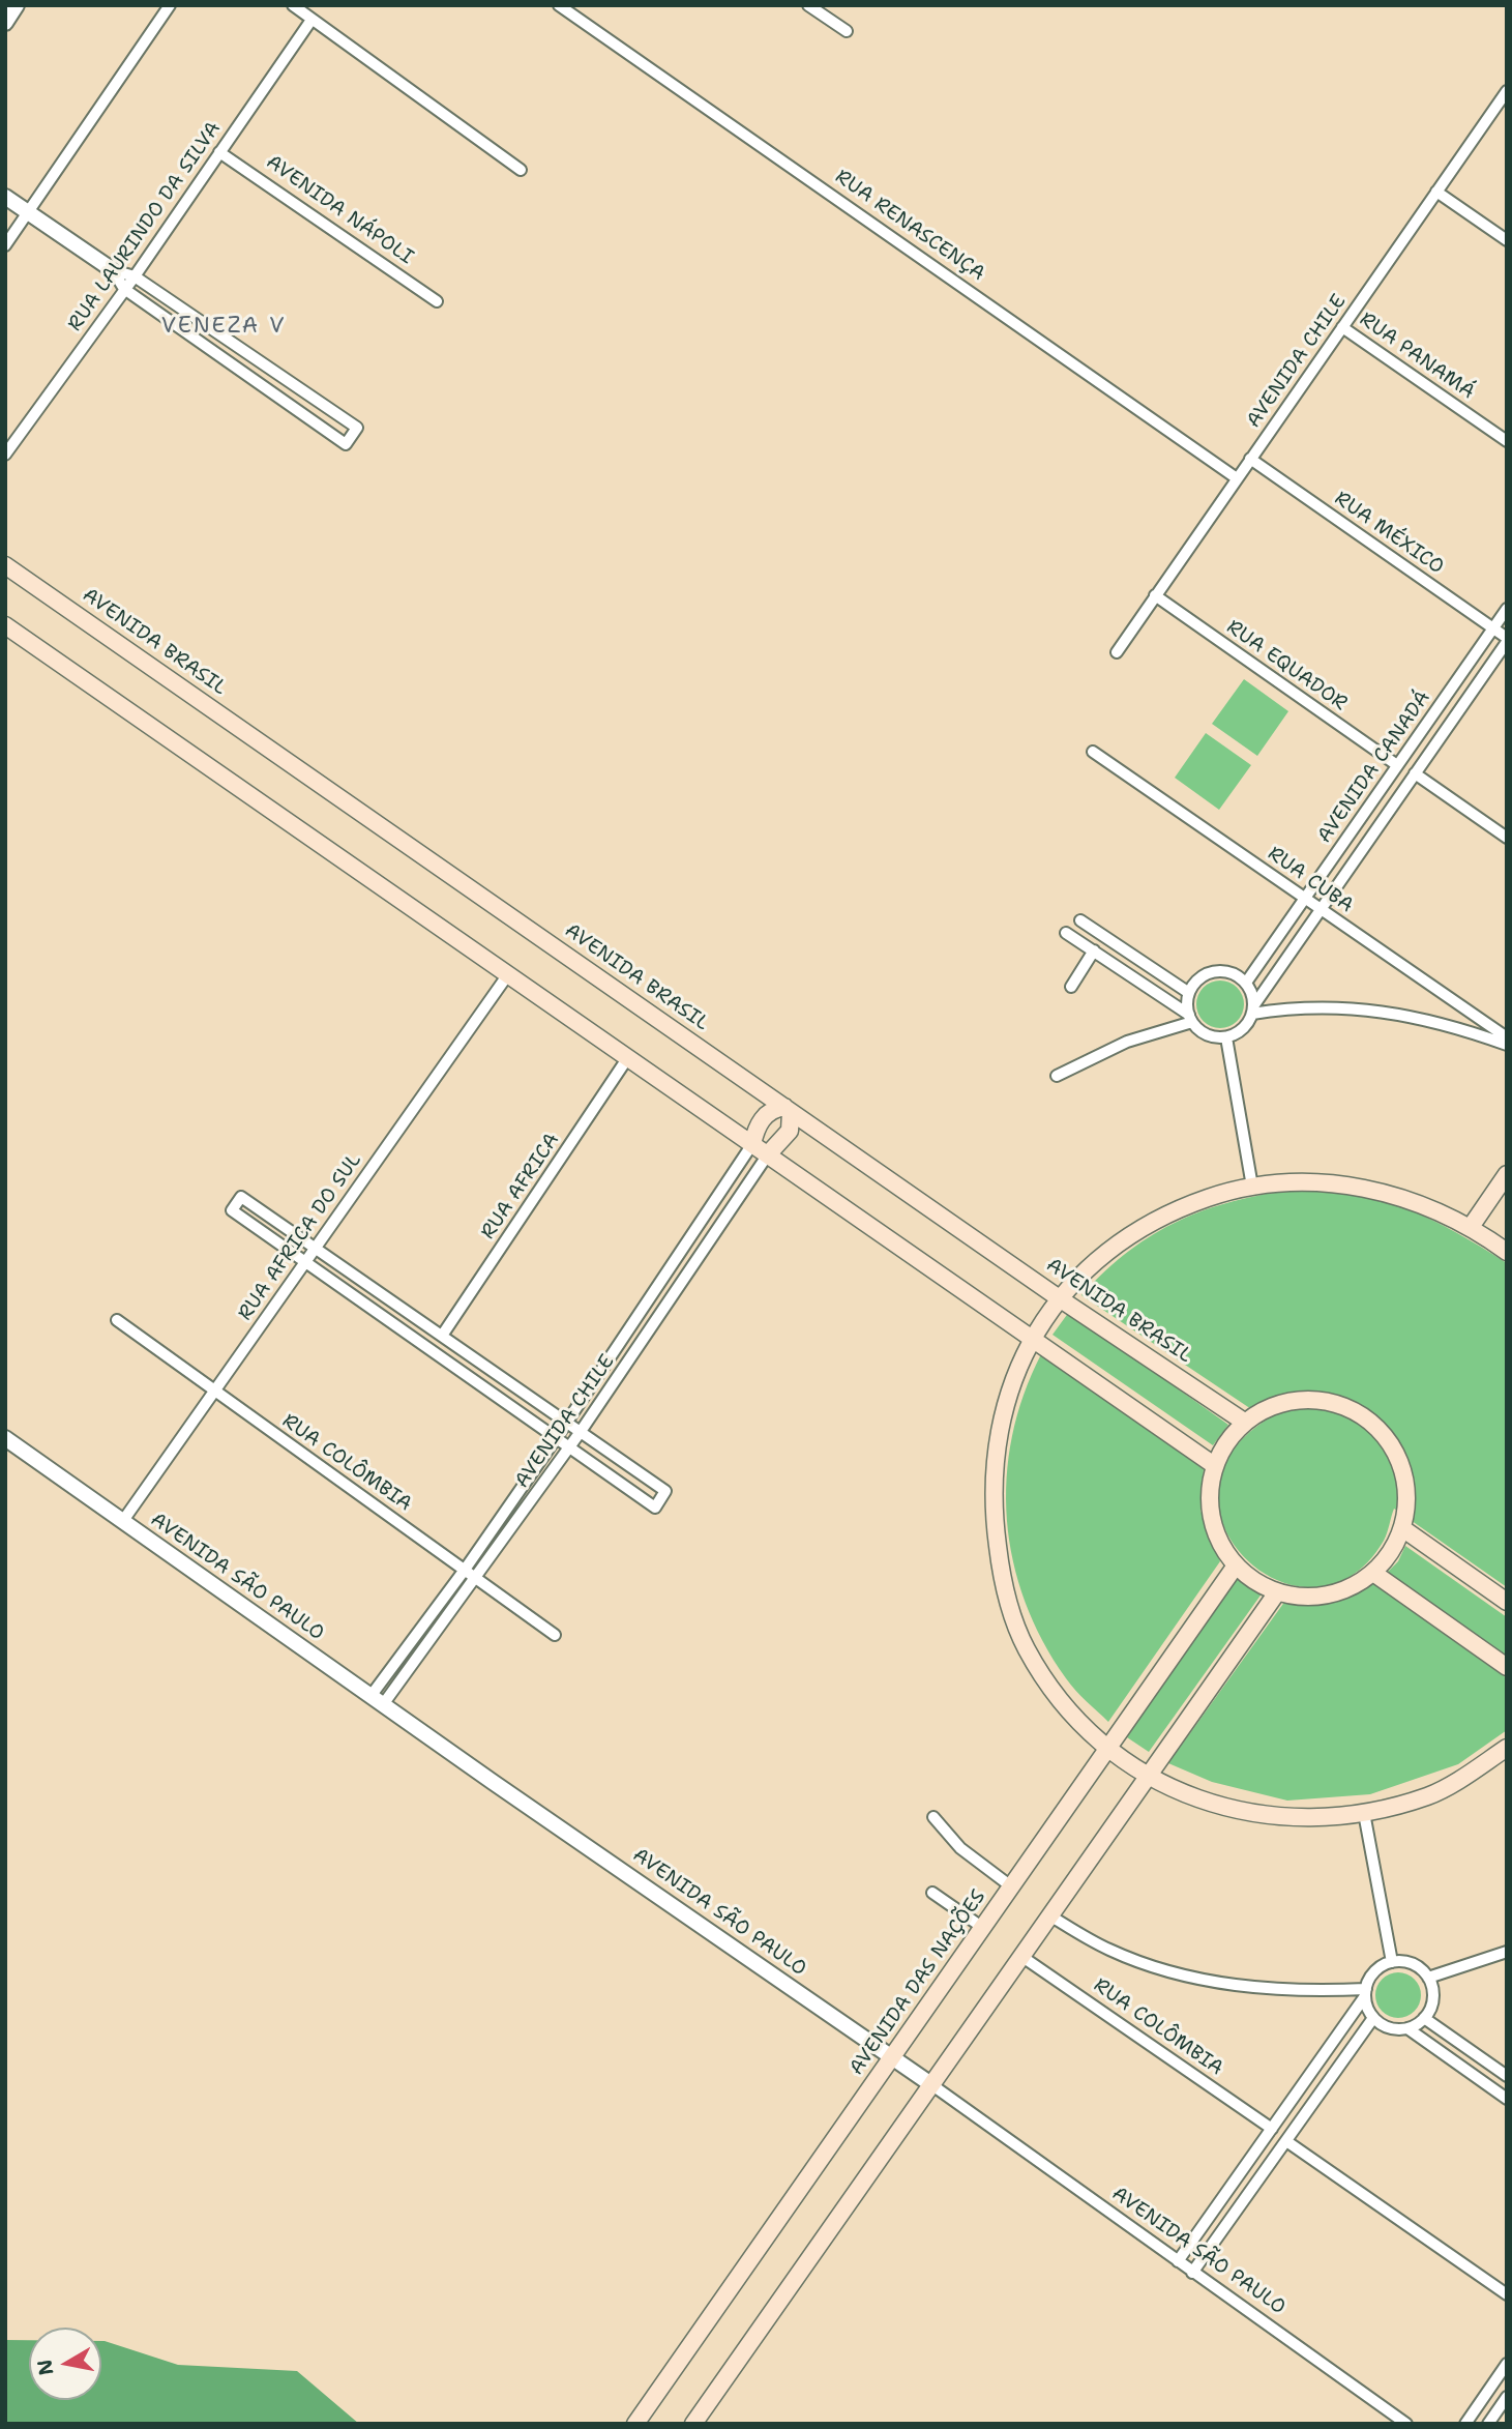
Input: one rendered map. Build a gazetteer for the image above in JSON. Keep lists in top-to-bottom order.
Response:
{
  "streets": {
    "main road": ["AVENIDA BRASIL", "AVENIDA DAS NAÇÕES"],
    "street": [
      "AVENIDA NÁPOLI",
      "RUA RENASCENÇA",
      "RUA LAURINDO DA SILVA",
      "RUA PANAMÁ",
      "AVENIDA CHILE",
      "RUA MÉXICO",
      "RUA EQUADOR",
      "AVENIDA CANADÁ",
      "RUA CUBA",
      "RUA AFRICA",
      "RUA AFRICA DO SUL",
      "RUA COLÔMBIA",
      "AVENIDA SÃO PAULO"
    ]
  },
  "crossings": [
    ["AVENIDA NÁPOLI", "RUA LAURINDO DA SILVA"],
    ["RUA RENASCENÇA", "AVENIDA CHILE"],
    ["RUA PANAMÁ", "AVENIDA CHILE"],
    ["AVENIDA CHILE", "RUA MÉXICO"],
    ["AVENIDA CHILE", "RUA EQUADOR"],
    ["AVENIDA CHILE", "RUA COLÔMBIA"],
    ["AVENIDA CHILE", "AVENIDA SÃO PAULO"],
    ["RUA MÉXICO", "AVENIDA CANADÁ"],
    ["AVENIDA BRASIL", "AVENIDA DAS NAÇÕES"],
    ["RUA EQUADOR", "AVENIDA CANADÁ"],
    ["AVENIDA CANADÁ", "RUA CUBA"],
    ["RUA AFRICA DO SUL", "RUA COLÔMBIA"],
    ["RUA AFRICA DO SUL", "AVENIDA SÃO PAULO"],
    ["AVENIDA SÃO PAULO", "AVENIDA DAS NAÇÕES"]
  ],
  "districts": ["VENEZA V"],
  "north": "left"
}
